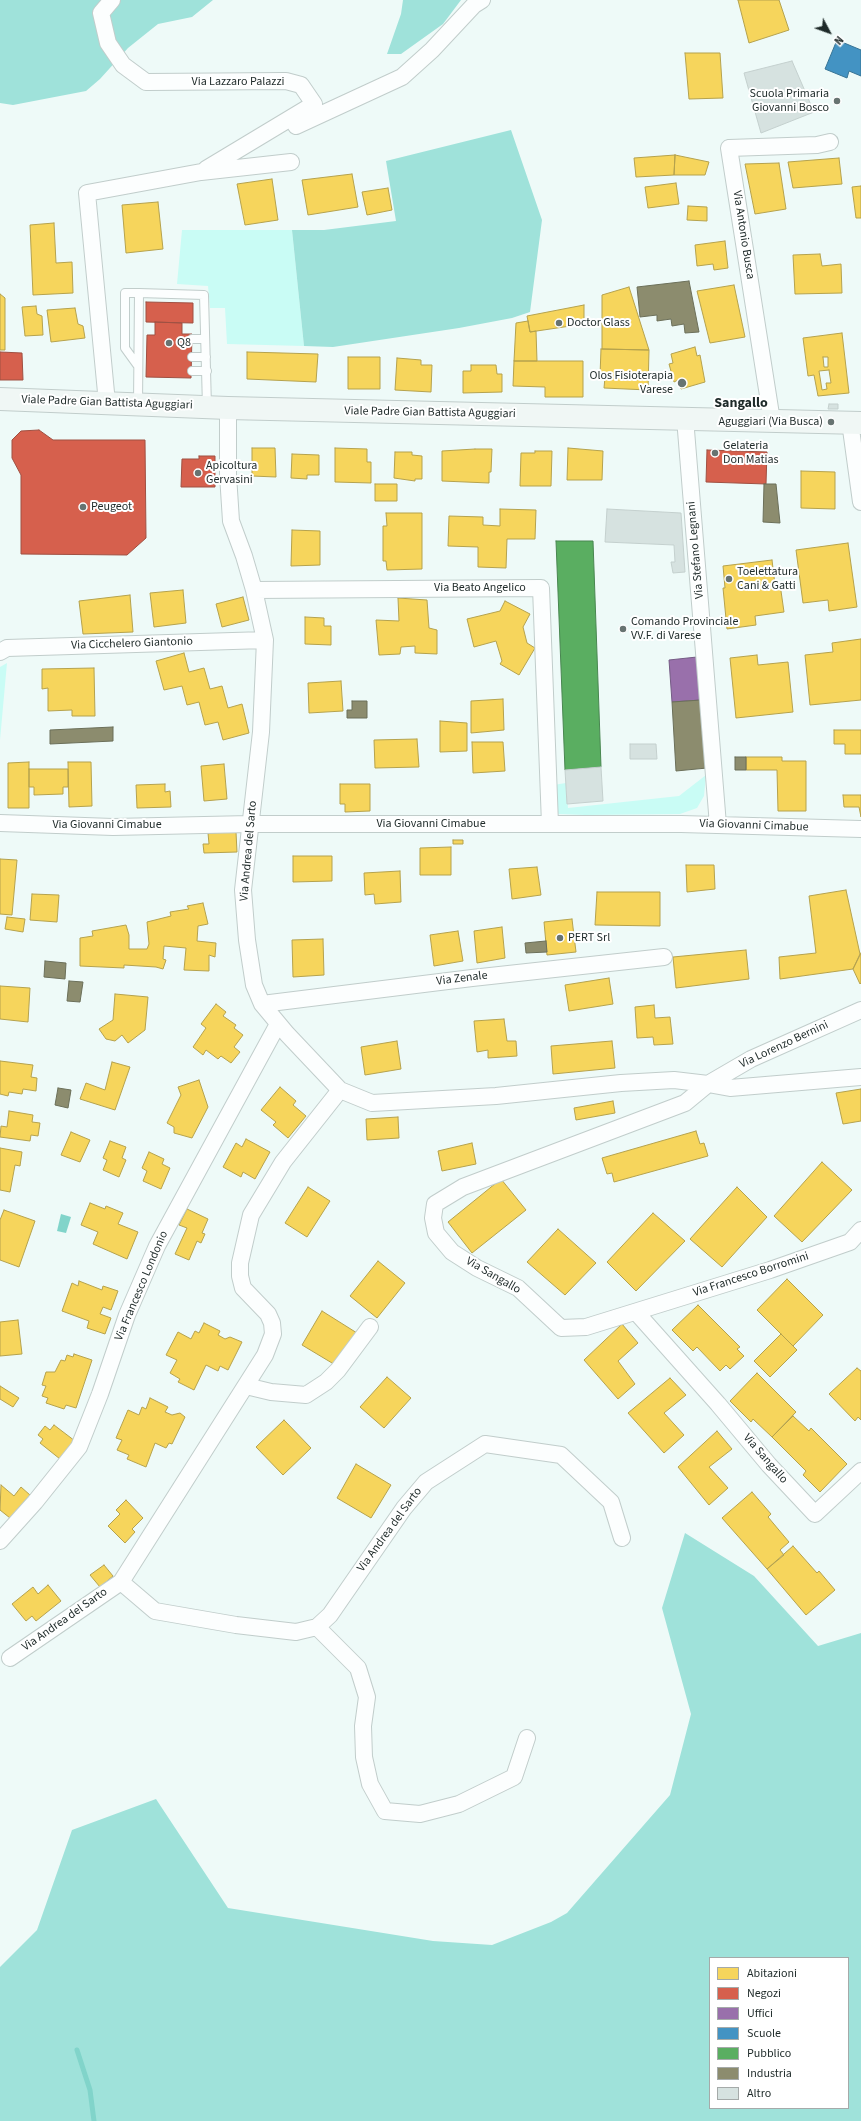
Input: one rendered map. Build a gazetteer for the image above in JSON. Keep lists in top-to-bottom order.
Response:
{
  "streets": {
    "main road": ["Viale Padre Gian Battista Aguggiari"],
    "street": [
      "Via Lazzaro Palazzi",
      "Via Antonio Busca",
      "Via Stefano Legnani",
      "Via Beato Angelico",
      "Via Cicchelero Giantonio",
      "Via Giovanni Cimabue",
      "Via Andrea del Sarto",
      "Via Zenale",
      "Via Lorenzo Bernini",
      "Via Francesco Borromini",
      "Via Sangallo",
      "Via Francesco Londonio"
    ]
  },
  "crossings": [
    ["Via Lazzaro Palazzi", "Viale Padre Gian Battista Aguggiari"],
    ["Via Antonio Busca", "Viale Padre Gian Battista Aguggiari"],
    ["Viale Padre Gian Battista Aguggiari", "Via Stefano Legnani"],
    ["Viale Padre Gian Battista Aguggiari", "Via Andrea del Sarto"],
    ["Via Stefano Legnani", "Via Giovanni Cimabue"],
    ["Via Beato Angelico", "Via Giovanni Cimabue"],
    ["Via Beato Angelico", "Via Andrea del Sarto"],
    ["Via Cicchelero Giantonio", "Via Andrea del Sarto"],
    ["Via Giovanni Cimabue", "Via Andrea del Sarto"],
    ["Via Andrea del Sarto", "Via Zenale"],
    ["Via Andrea del Sarto", "Via Francesco Londonio"],
    ["Via Lorenzo Bernini", "Via Sangallo"],
    ["Via Francesco Borromini", "Via Sangallo"]
  ],
  "districts": ["Sangallo"],
  "places": [
    "Scuola Primaria Giovanni Bosco",
    "Doctor Glass",
    "Q8",
    "Olos Fisioterapia Varese",
    "Aguggiari (Via Busca)",
    "Gelateria Don Matias",
    "Apicoltura Gervasini",
    "Peugeot",
    "Toelettatura Cani & Gatti",
    "Comando Provinciale VV.F. di Varese",
    "PERT Srl"
  ],
  "legend": [
    "Abitazioni",
    "Negozi",
    "Uffici",
    "Scuole",
    "Pubblico",
    "Industria",
    "Altro"
  ],
  "north": "bottom right"
}
